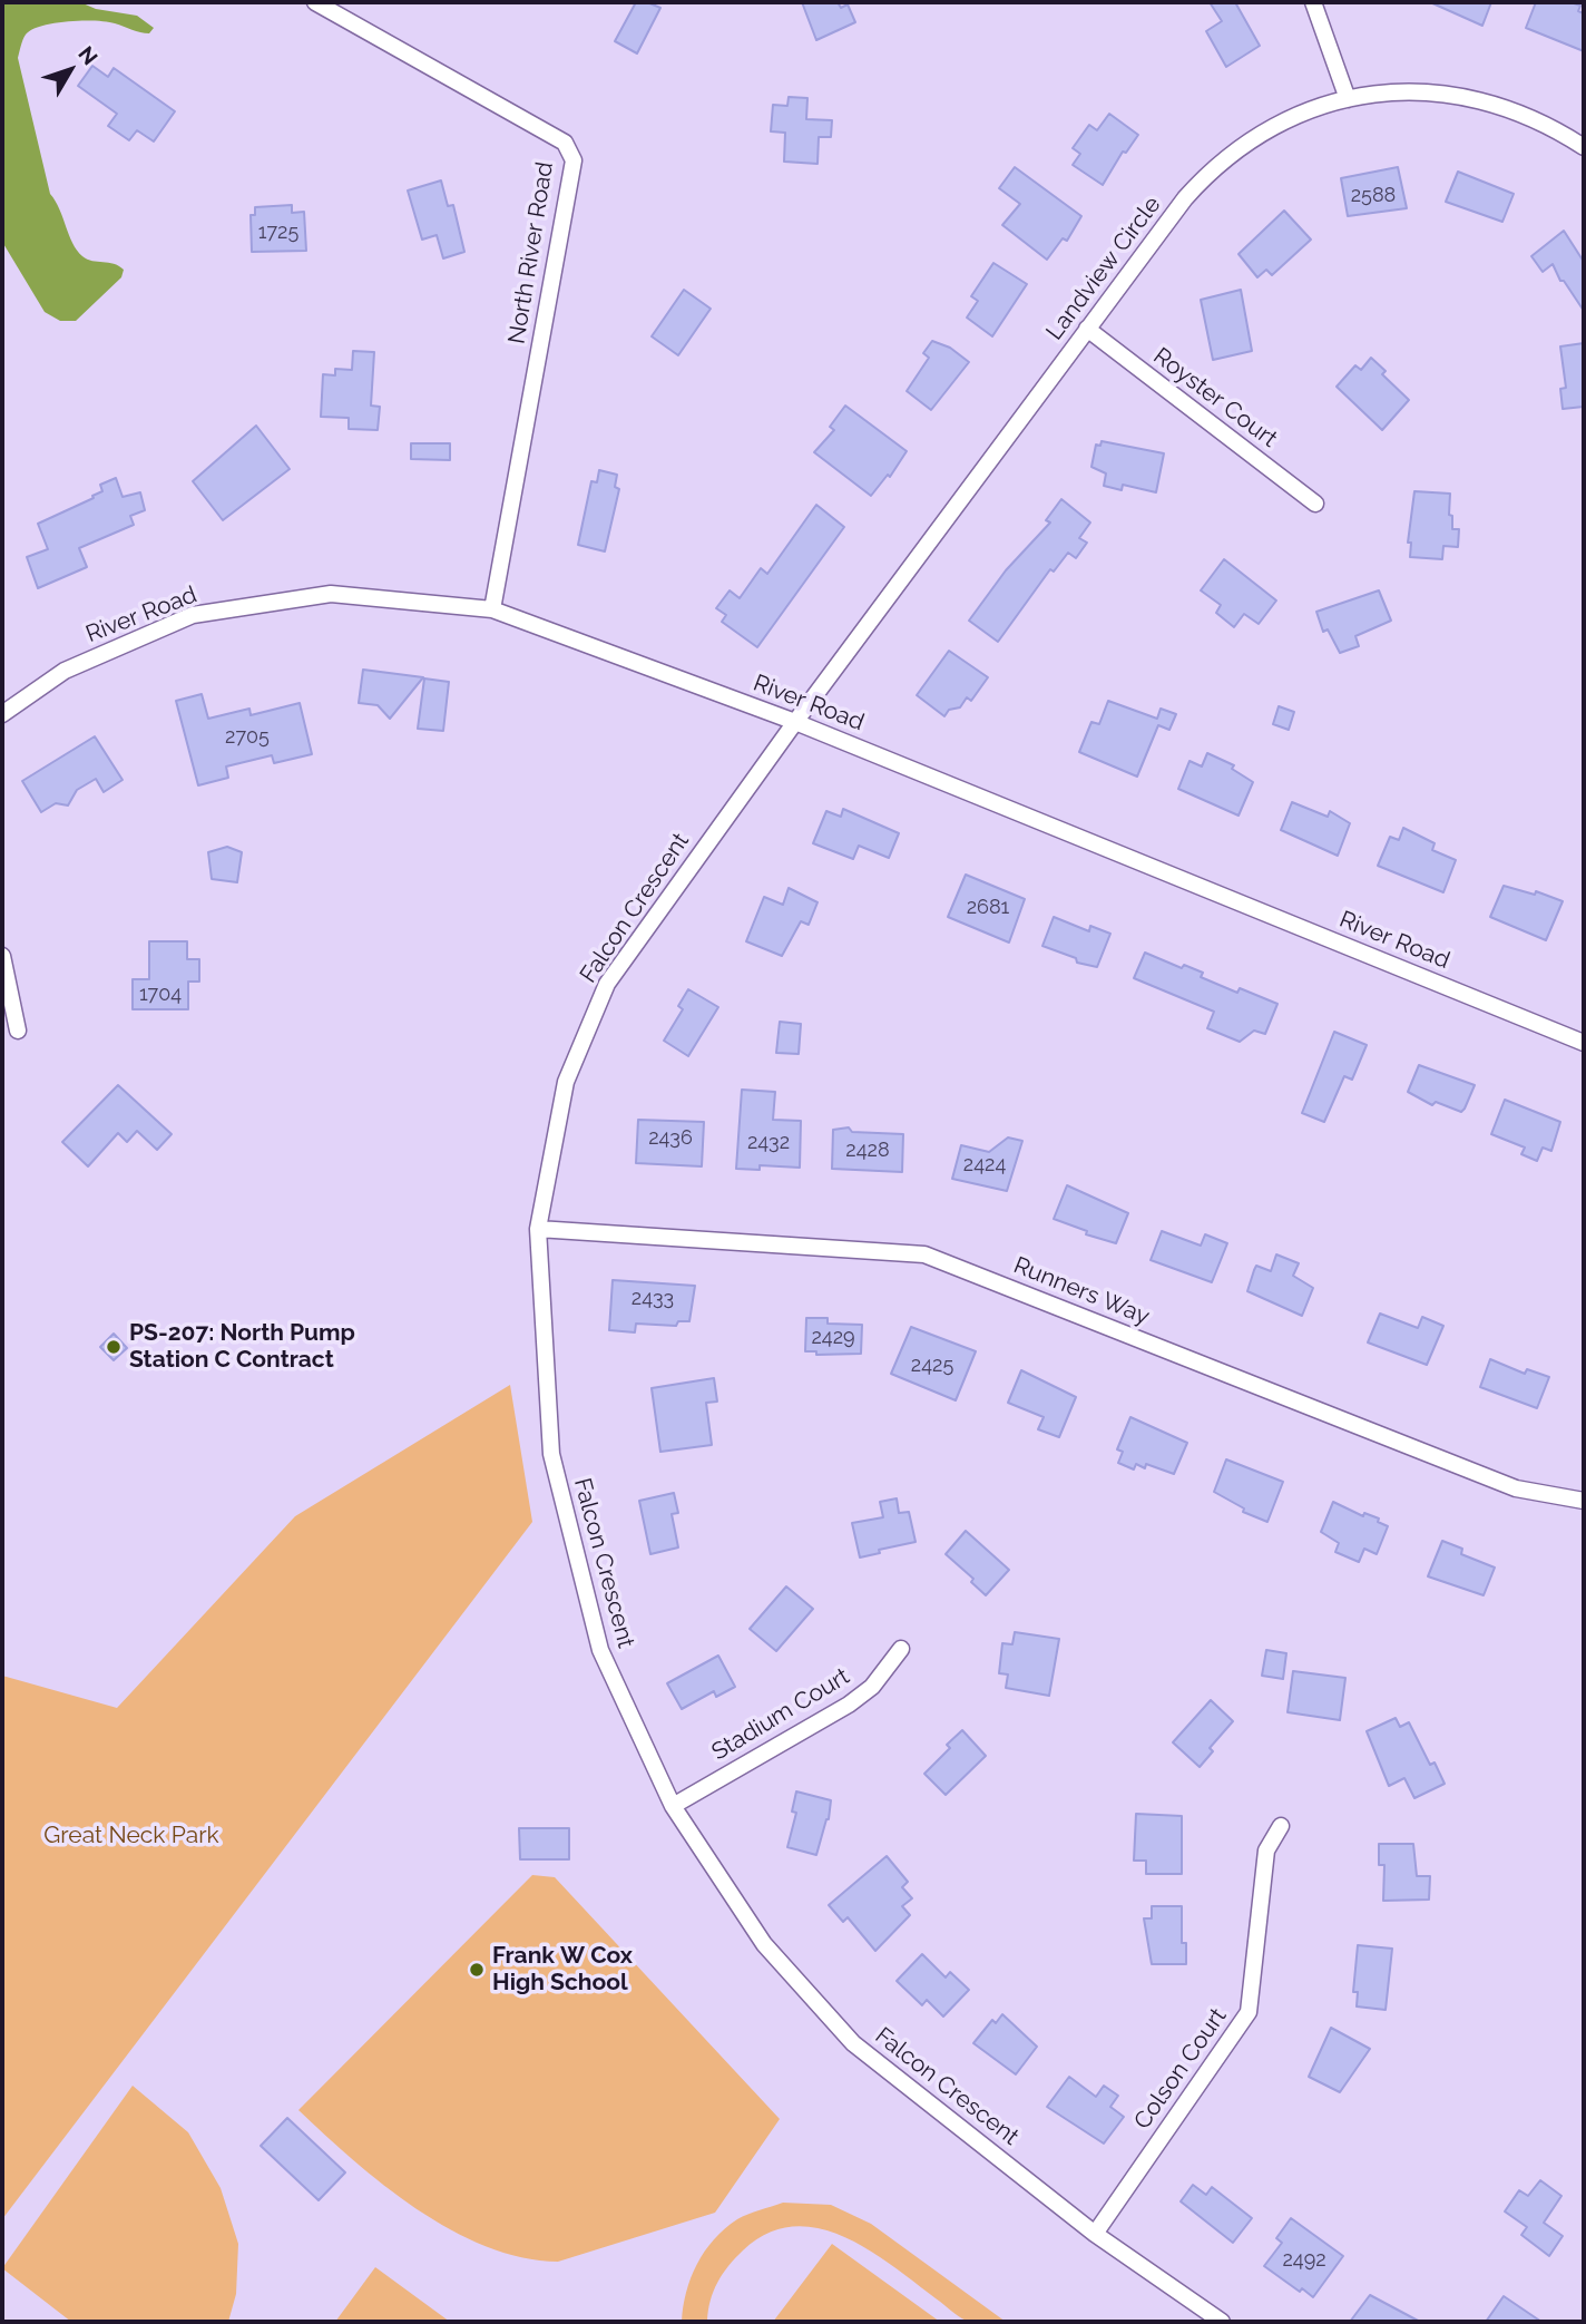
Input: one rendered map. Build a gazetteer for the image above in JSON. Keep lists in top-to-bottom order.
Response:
{
  "streets": {
    "street": [
      "North River Road",
      "Landview Circle",
      "Royster Court",
      "River Road",
      "Falcon Crescent",
      "Runners Way",
      "Stadium Court",
      "Colson Court"
    ]
  },
  "crossings": [
    ["North River Road", "River Road"],
    ["Landview Circle", "Royster Court"],
    ["Landview Circle", "River Road"],
    ["Landview Circle", "Falcon Crescent"],
    ["River Road", "Falcon Crescent"],
    ["Falcon Crescent", "Runners Way"],
    ["Falcon Crescent", "Stadium Court"],
    ["Falcon Crescent", "Colson Court"]
  ],
  "parks": ["Great Neck Park"],
  "places": ["PS-207: North Pump Station C Contract", "Frank W Cox High School"],
  "house_numbers": [
    "2588",
    "1725",
    "2705",
    "2681",
    "1704",
    "2436",
    "2432",
    "2428",
    "2424",
    "2433",
    "2429",
    "2425",
    "2492"
  ],
  "north": "top right"
}
